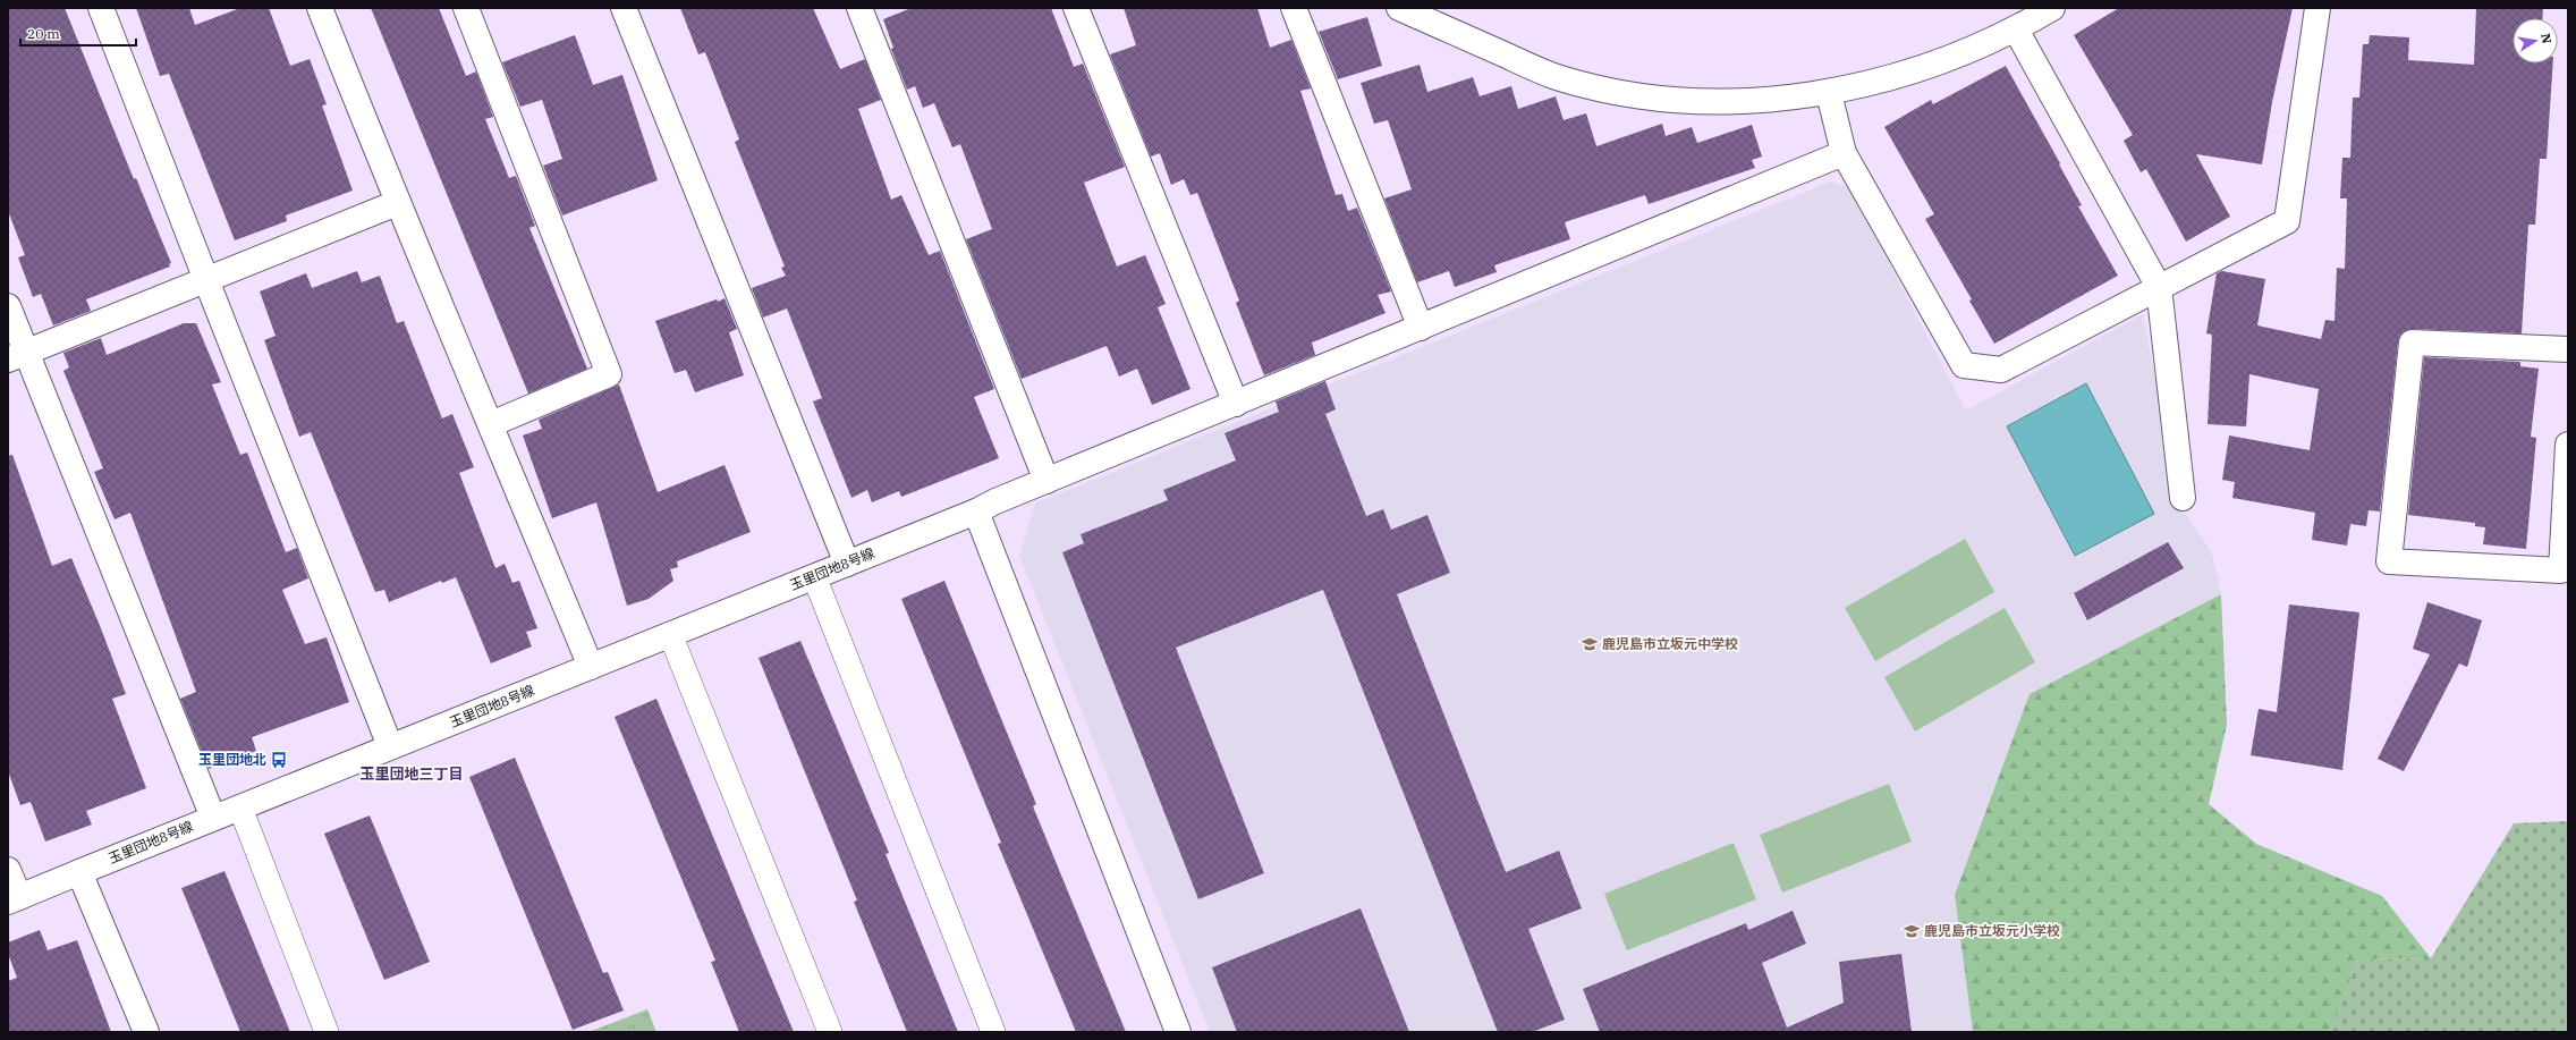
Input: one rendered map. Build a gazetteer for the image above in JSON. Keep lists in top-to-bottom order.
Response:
{
  "streets": {
    "street": ["玉里団地8号線"]
  },
  "districts": ["玉里団地三丁目"],
  "places": {
    "school or university": ["鹿児島市立坂元中学校", "鹿児島市立坂元小学校"],
    "bus stop": ["玉里団地北"]
  },
  "scale_bar": "20 m",
  "north": "right"
}
